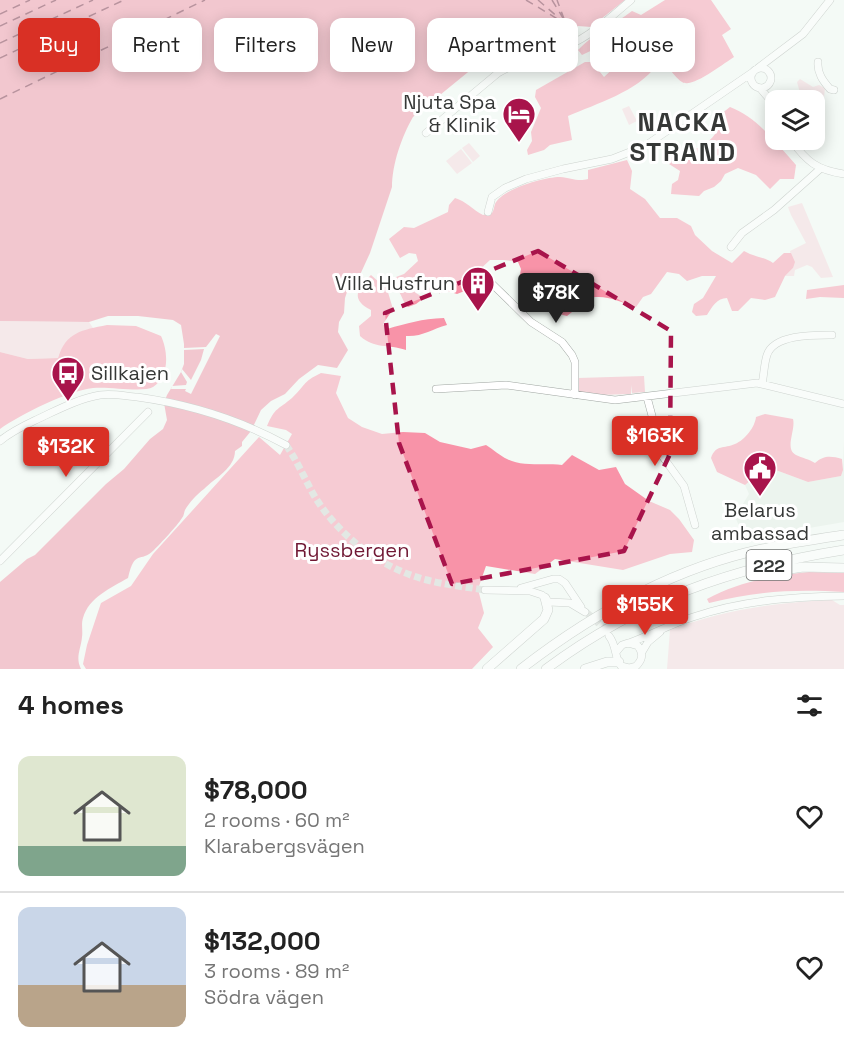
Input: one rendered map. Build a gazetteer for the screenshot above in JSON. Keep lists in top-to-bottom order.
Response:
{
  "streets": {
    "highway": ["222"]
  },
  "districts": ["NACKA STRAND"],
  "parks": ["Ryssbergen"],
  "places": {
    "hotel": ["Njuta Spa & Klinik"],
    "building": ["Villa Husfrun"],
    "bus stop": ["Sillkajen"],
    "public building": ["Belarus ambassad"]
  },
  "page": {
    "chip": [
      "Buy",
      "Rent",
      "Filters",
      "New",
      "Apartment",
      "House"
    ],
    "price": [
      "$78K",
      "$163K",
      "$132K",
      "$155K"
    ],
    "heading": "4 homes",
    "list": [
      {
        "name": "$78,000",
        "note": "2 rooms · 60 m² · Klarabergsvägen"
      },
      {
        "name": "$132,000",
        "note": "3 rooms · 89 m² · Södra vägen"
      }
    ]
  }
}
